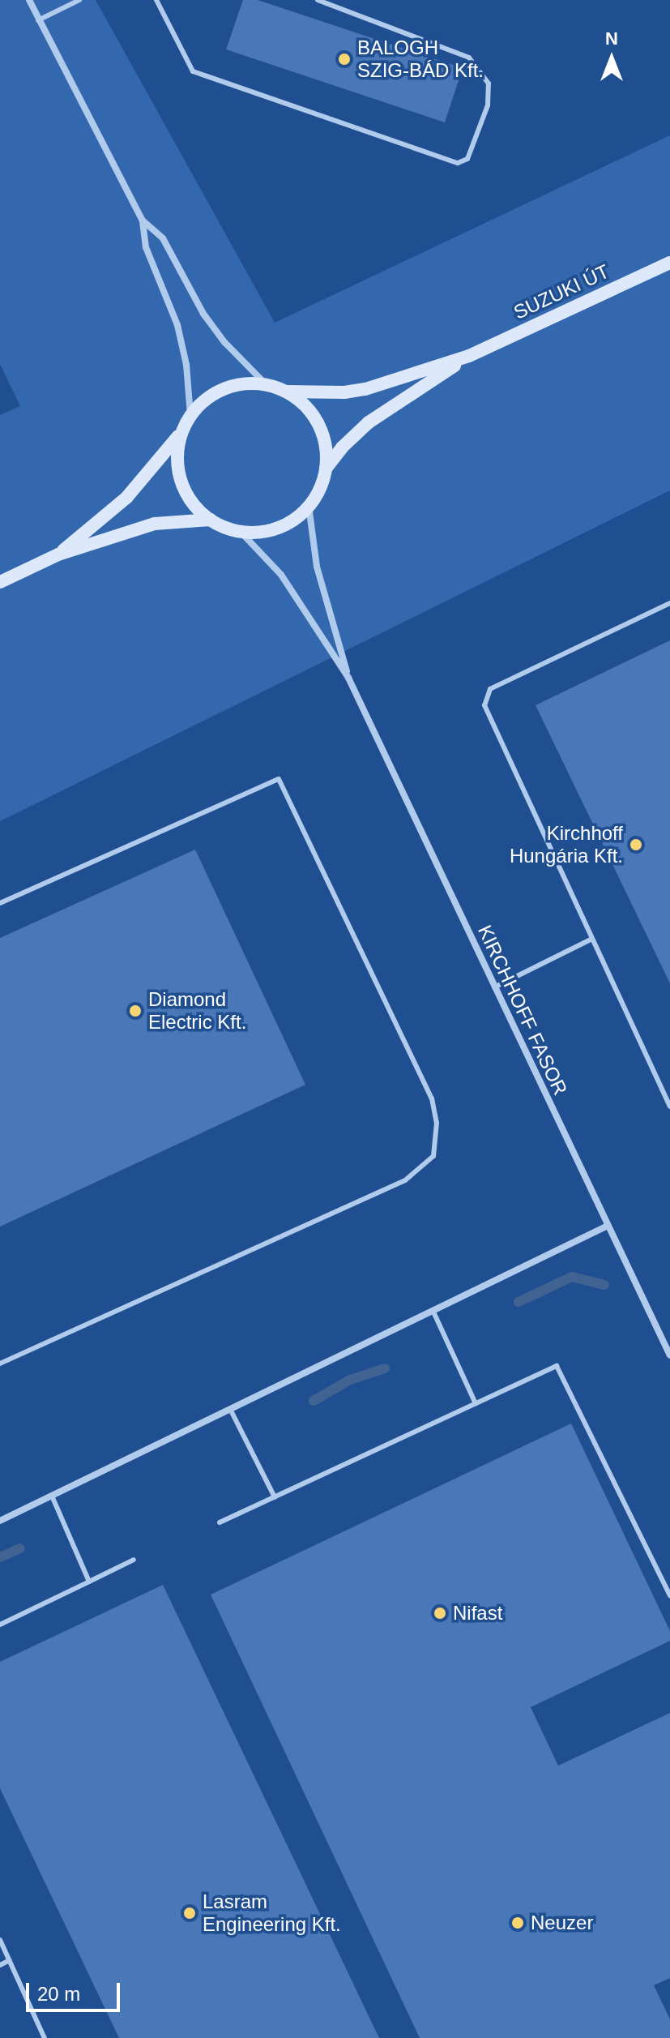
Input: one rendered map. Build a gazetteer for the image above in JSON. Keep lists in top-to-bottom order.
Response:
{
  "streets": {
    "main road": ["SUZUKI ÚT"],
    "street": ["KIRCHHOFF FASOR"]
  },
  "places": [
    "BALOGH SZIG-BÁD Kft.",
    "Kirchhoff Hungária Kft.",
    "Diamond Electric Kft.",
    "Nifast",
    "Lasram Engineering Kft.",
    "Neuzer"
  ],
  "scale_bar": "20 m",
  "north": "top"
}
